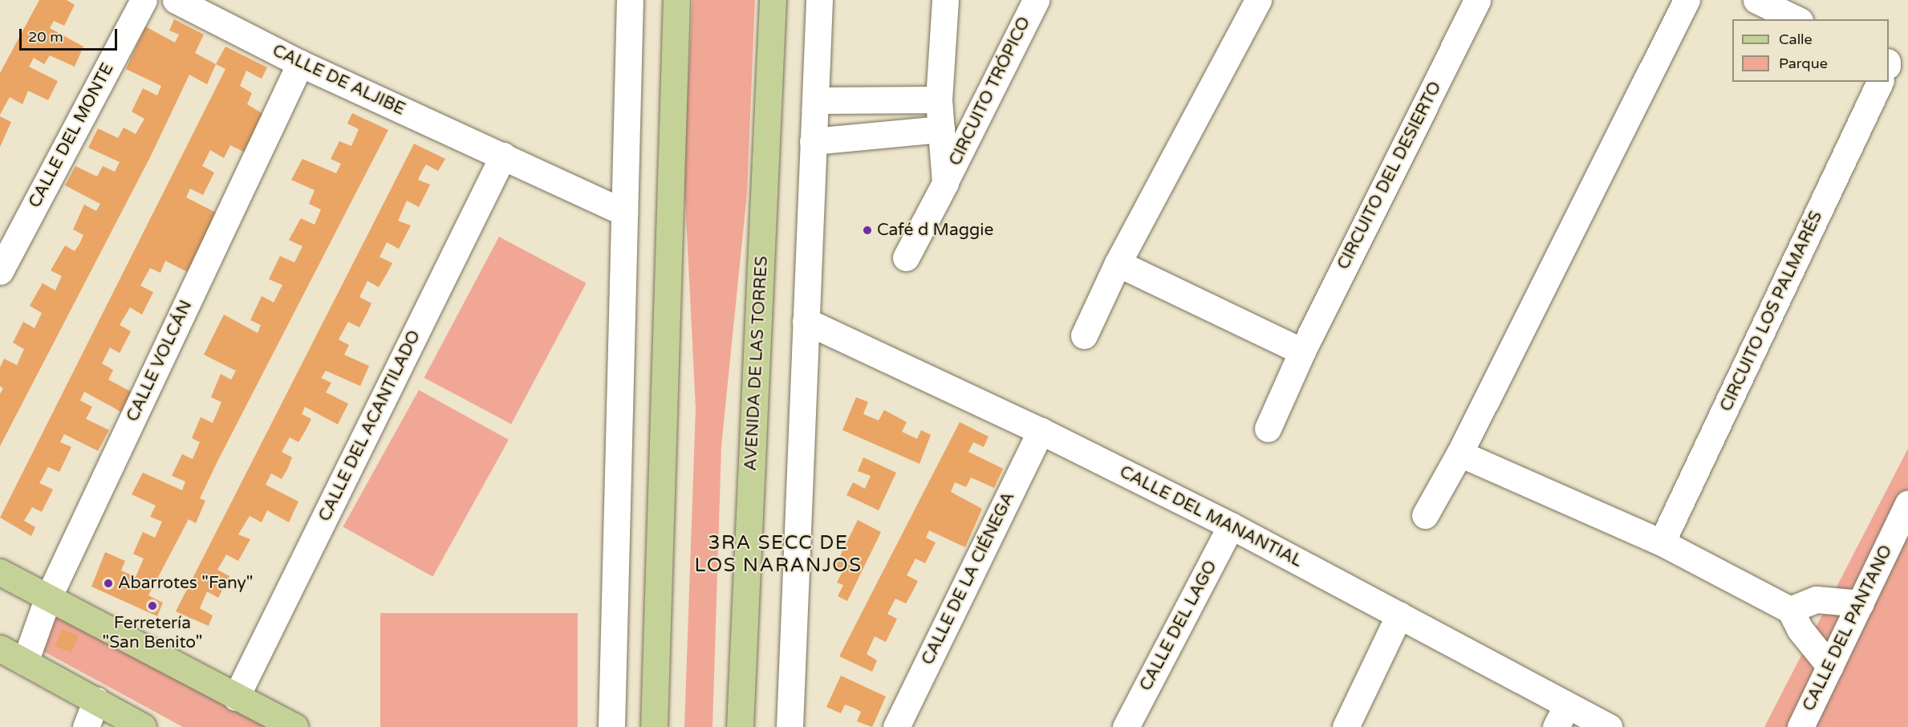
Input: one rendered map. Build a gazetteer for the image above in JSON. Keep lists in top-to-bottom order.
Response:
{
  "streets": {
    "main road": ["AVENIDA DE LAS TORRES"],
    "street": [
      "CALLE DE ALJIBE",
      "CIRCUITO TRÓPICO",
      "CALLE DEL MONTE",
      "CIRCUITO DEL DESIERTO",
      "CIRCUITO LOS PALMARÉS",
      "CALLE VOLCÁN",
      "CALLE DEL ACANTILADO",
      "CALLE DEL MANANTIAL",
      "CALLE DE LA CIÉNEGA",
      "CALLE DEL LAGO",
      "CALLE DEL PANTANO"
    ]
  },
  "crossings": [
    ["CALLE DE ALJIBE", "CALLE VOLCÁN"],
    ["CALLE DE ALJIBE", "CALLE DEL ACANTILADO"],
    ["CALLE DEL MANANTIAL", "CALLE DE LA CIÉNEGA"],
    ["CALLE DEL MANANTIAL", "CALLE DEL LAGO"]
  ],
  "districts": ["3RA SECC DE LOS NARANJOS"],
  "places": ["Café d Maggie", "Abarrotes \"Fany\"", "Ferretería \"San Benito\""],
  "legend": ["Calle", "Parque"],
  "scale_bar": "20 m"
}
